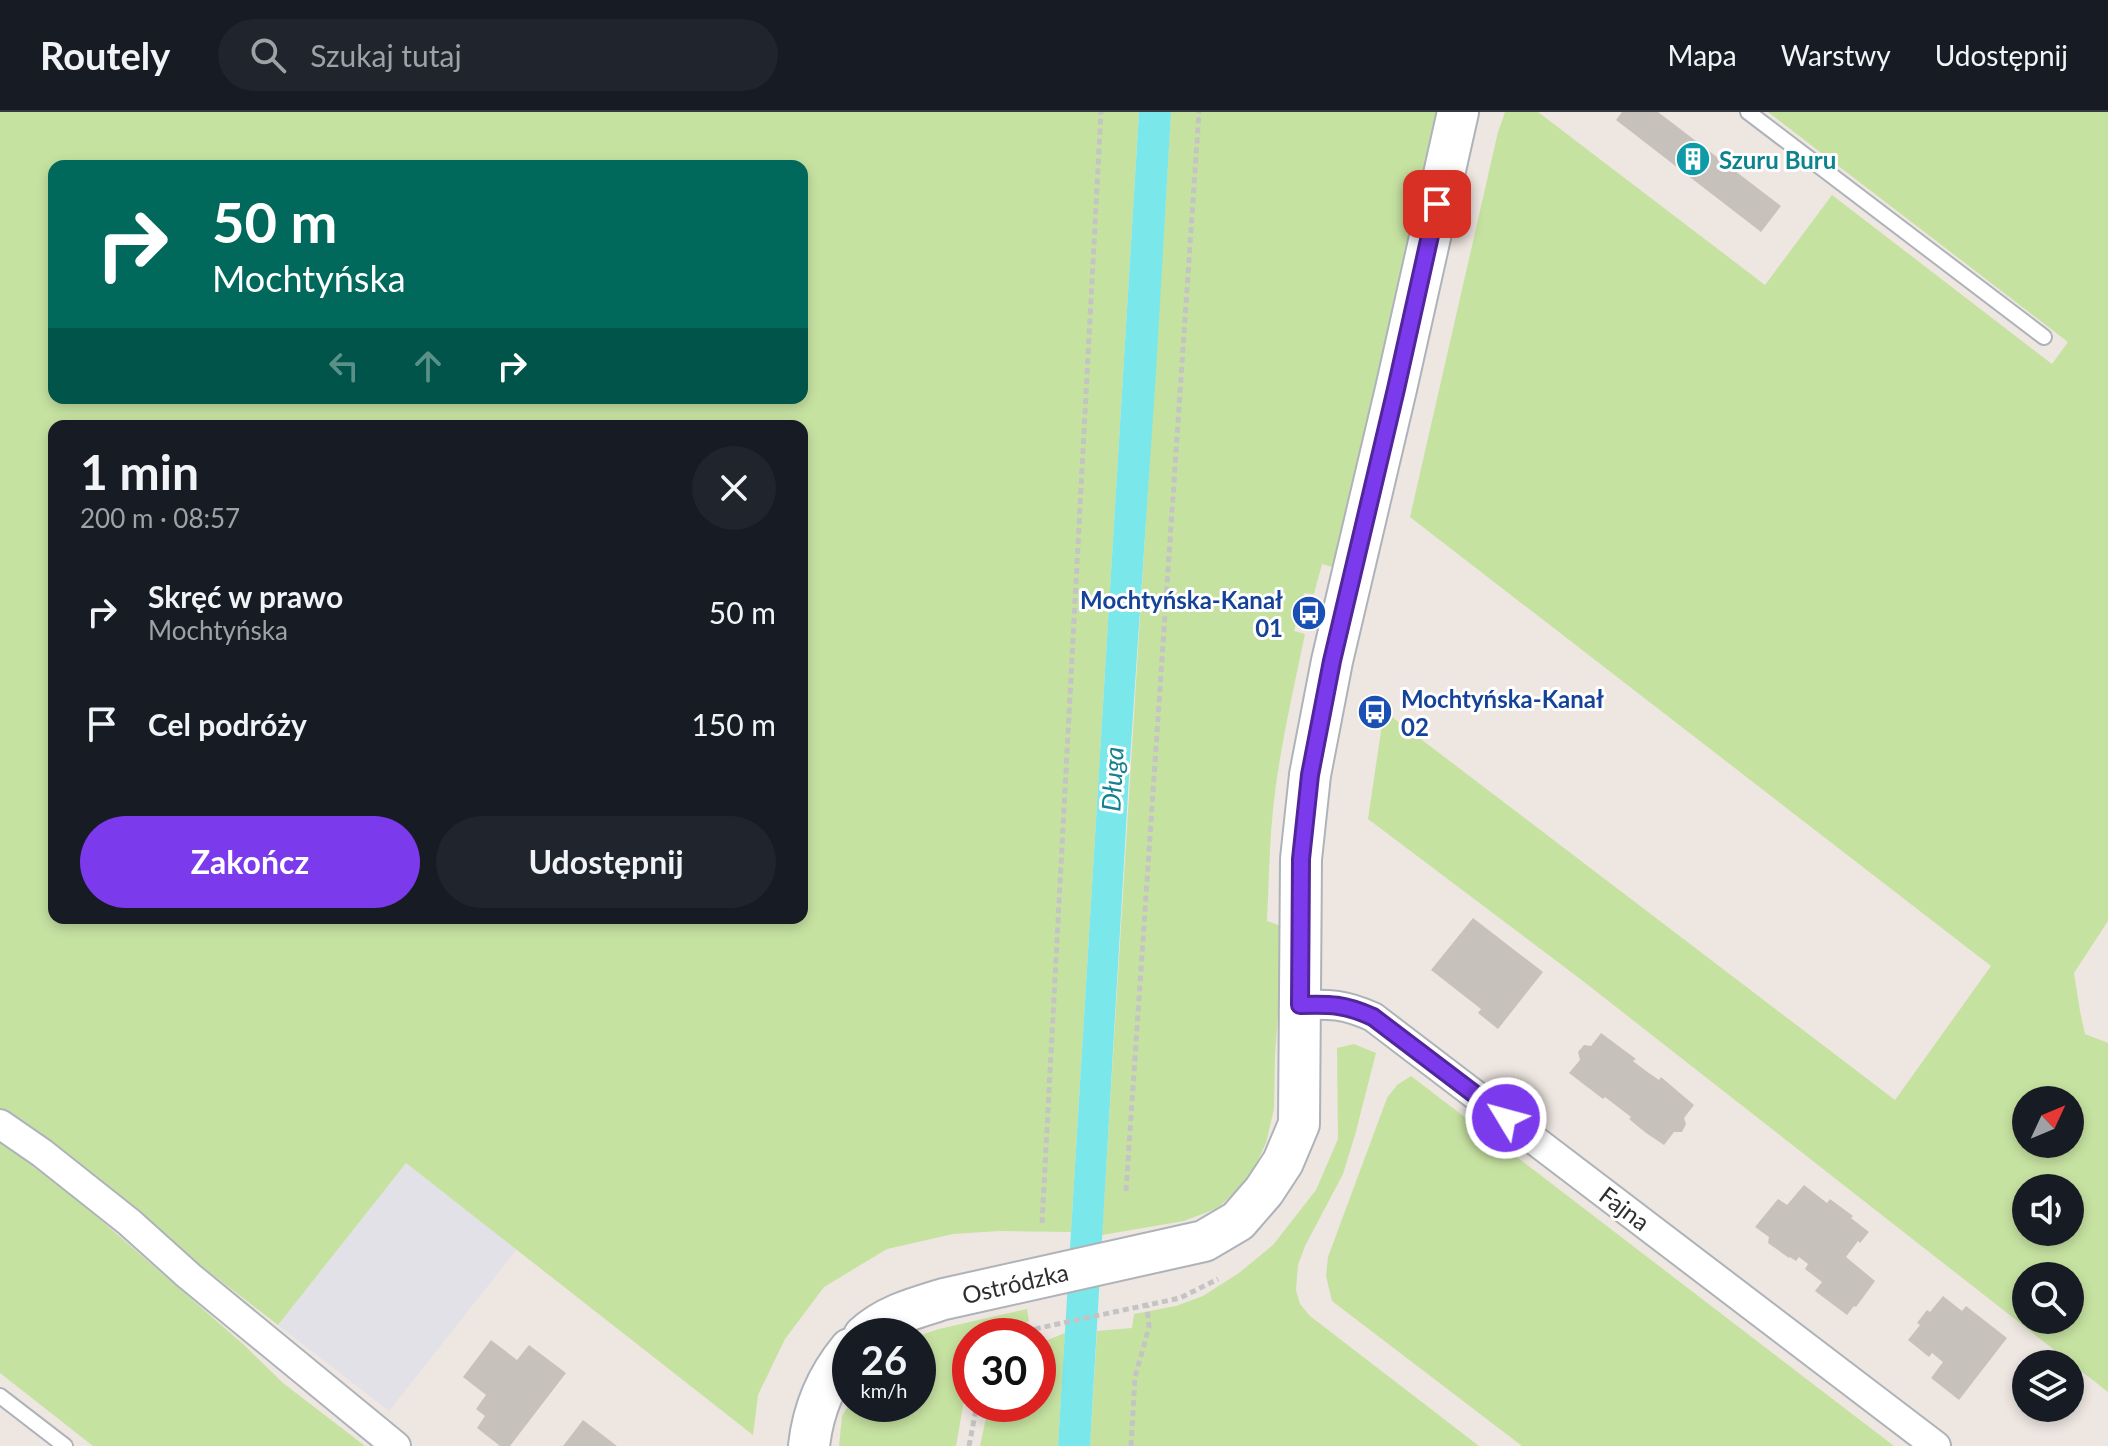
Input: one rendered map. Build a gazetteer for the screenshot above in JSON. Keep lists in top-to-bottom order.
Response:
{
  "streets": {
    "street": ["Fajna", "Ostródzka"]
  },
  "crossings": [
    ["Fajna", "Ostródzka"]
  ],
  "water": ["Długa"],
  "places": {
    "building": ["Szuru Buru"],
    "bus stop": ["Mochtyńska-Kanał 01", "Mochtyńska-Kanał 02"]
  },
  "north": "top right",
  "page": {
    "header": "Routely",
    "search": "Szukaj tutaj",
    "nav": ["Mapa", "Warstwy", "Udostępnij"],
    "turn": ["50 m", "Mochtyńska"],
    "heading": ["1 min", "200 m · 08:57"],
    "list": [
      {
        "name": "Skręć w prawo",
        "note": "Mochtyńska",
        "value": "50 m"
      },
      {
        "name": "Cel podróży",
        "value": "150 m"
      }
    ],
    "buttons": ["Zakończ", "Udostępnij"],
    "speed": "26 km/h",
    "limit": "30"
  }
}
